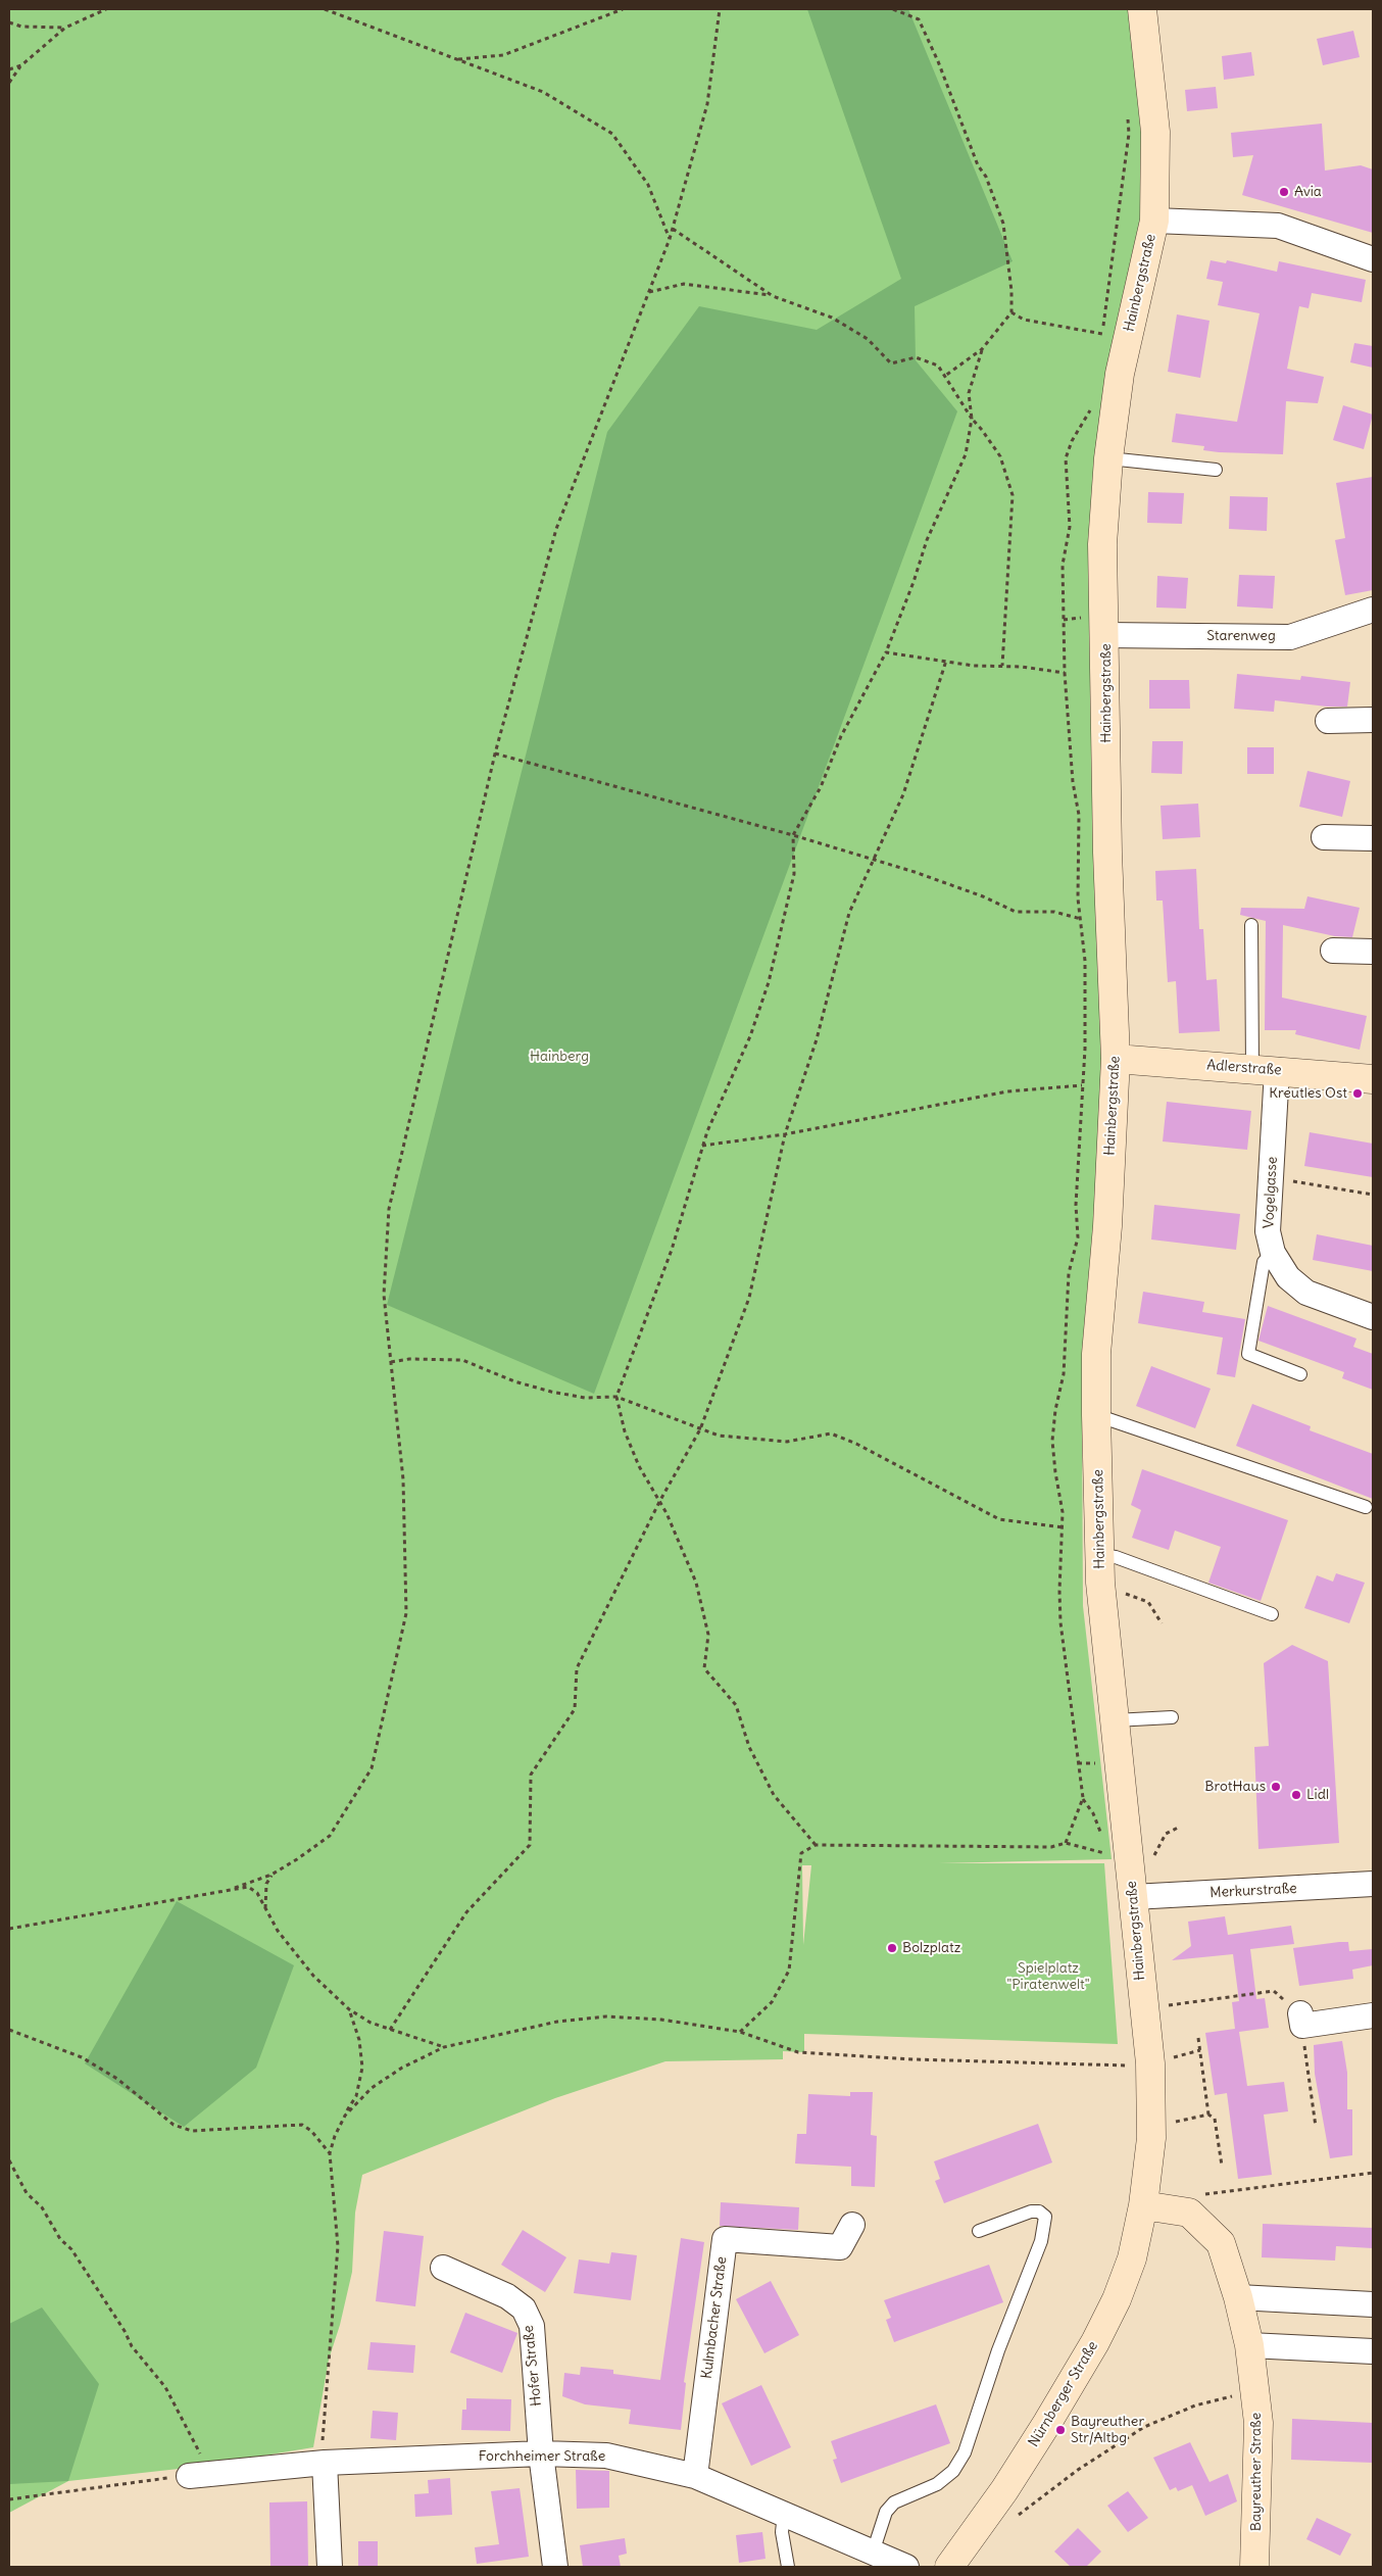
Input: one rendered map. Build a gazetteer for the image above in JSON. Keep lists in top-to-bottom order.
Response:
{
  "streets": {
    "street": [
      "Hainbergstraße",
      "Starenweg",
      "Adlerstraße",
      "Vogelgasse",
      "Merkurstraße",
      "Kulmbacher Straße",
      "Hofer Straße",
      "Nürnberger Straße",
      "Forchheimer Straße",
      "Bayreuther Straße"
    ]
  },
  "crossings": [
    ["Hainbergstraße", "Starenweg"],
    ["Hainbergstraße", "Adlerstraße"],
    ["Hainbergstraße", "Merkurstraße"],
    ["Hainbergstraße", "Nürnberger Straße"],
    ["Hainbergstraße", "Bayreuther Straße"],
    ["Adlerstraße", "Vogelgasse"],
    ["Kulmbacher Straße", "Forchheimer Straße"],
    ["Hofer Straße", "Forchheimer Straße"],
    ["Nürnberger Straße", "Bayreuther Straße"]
  ],
  "parks": ["Hainberg", "Spielplatz \"Piratenwelt\""],
  "places": [
    "Avia",
    "Kreutles Ost",
    "BrotHaus",
    "Lidl",
    "Bolzplatz",
    "Bayreuther Str/Altbg"
  ]
}
